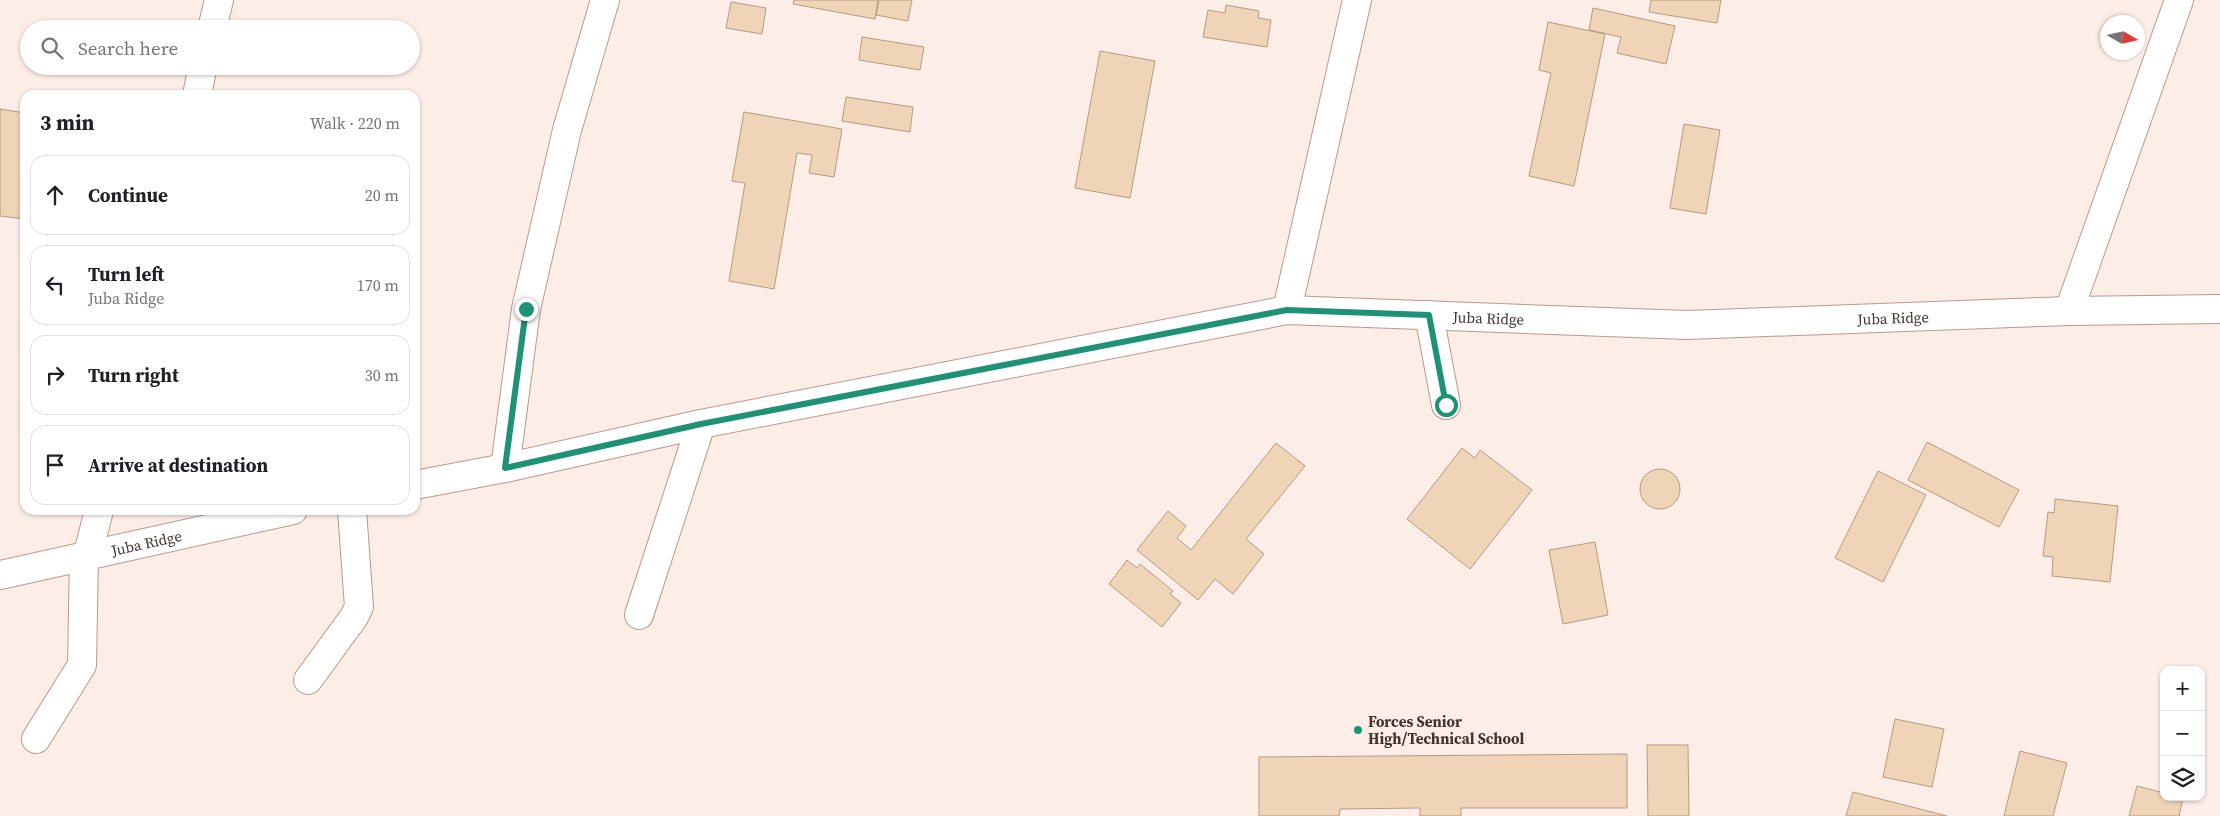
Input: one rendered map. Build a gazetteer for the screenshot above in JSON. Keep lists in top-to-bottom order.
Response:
{
  "streets": {
    "street": ["Juba Ridge"]
  },
  "places": ["Forces Senior High/Technical School"],
  "north": "right",
  "page": {
    "search": "Search here",
    "heading": ["3 min", "Walk · 220 m"],
    "list": [
      ["Continue", "20 m"],
      ["Turn left", "Juba Ridge", "170 m"],
      ["Turn right", "30 m"],
      "Arrive at destination"
    ],
    "map_buttons": ["+", "−"]
  }
}
